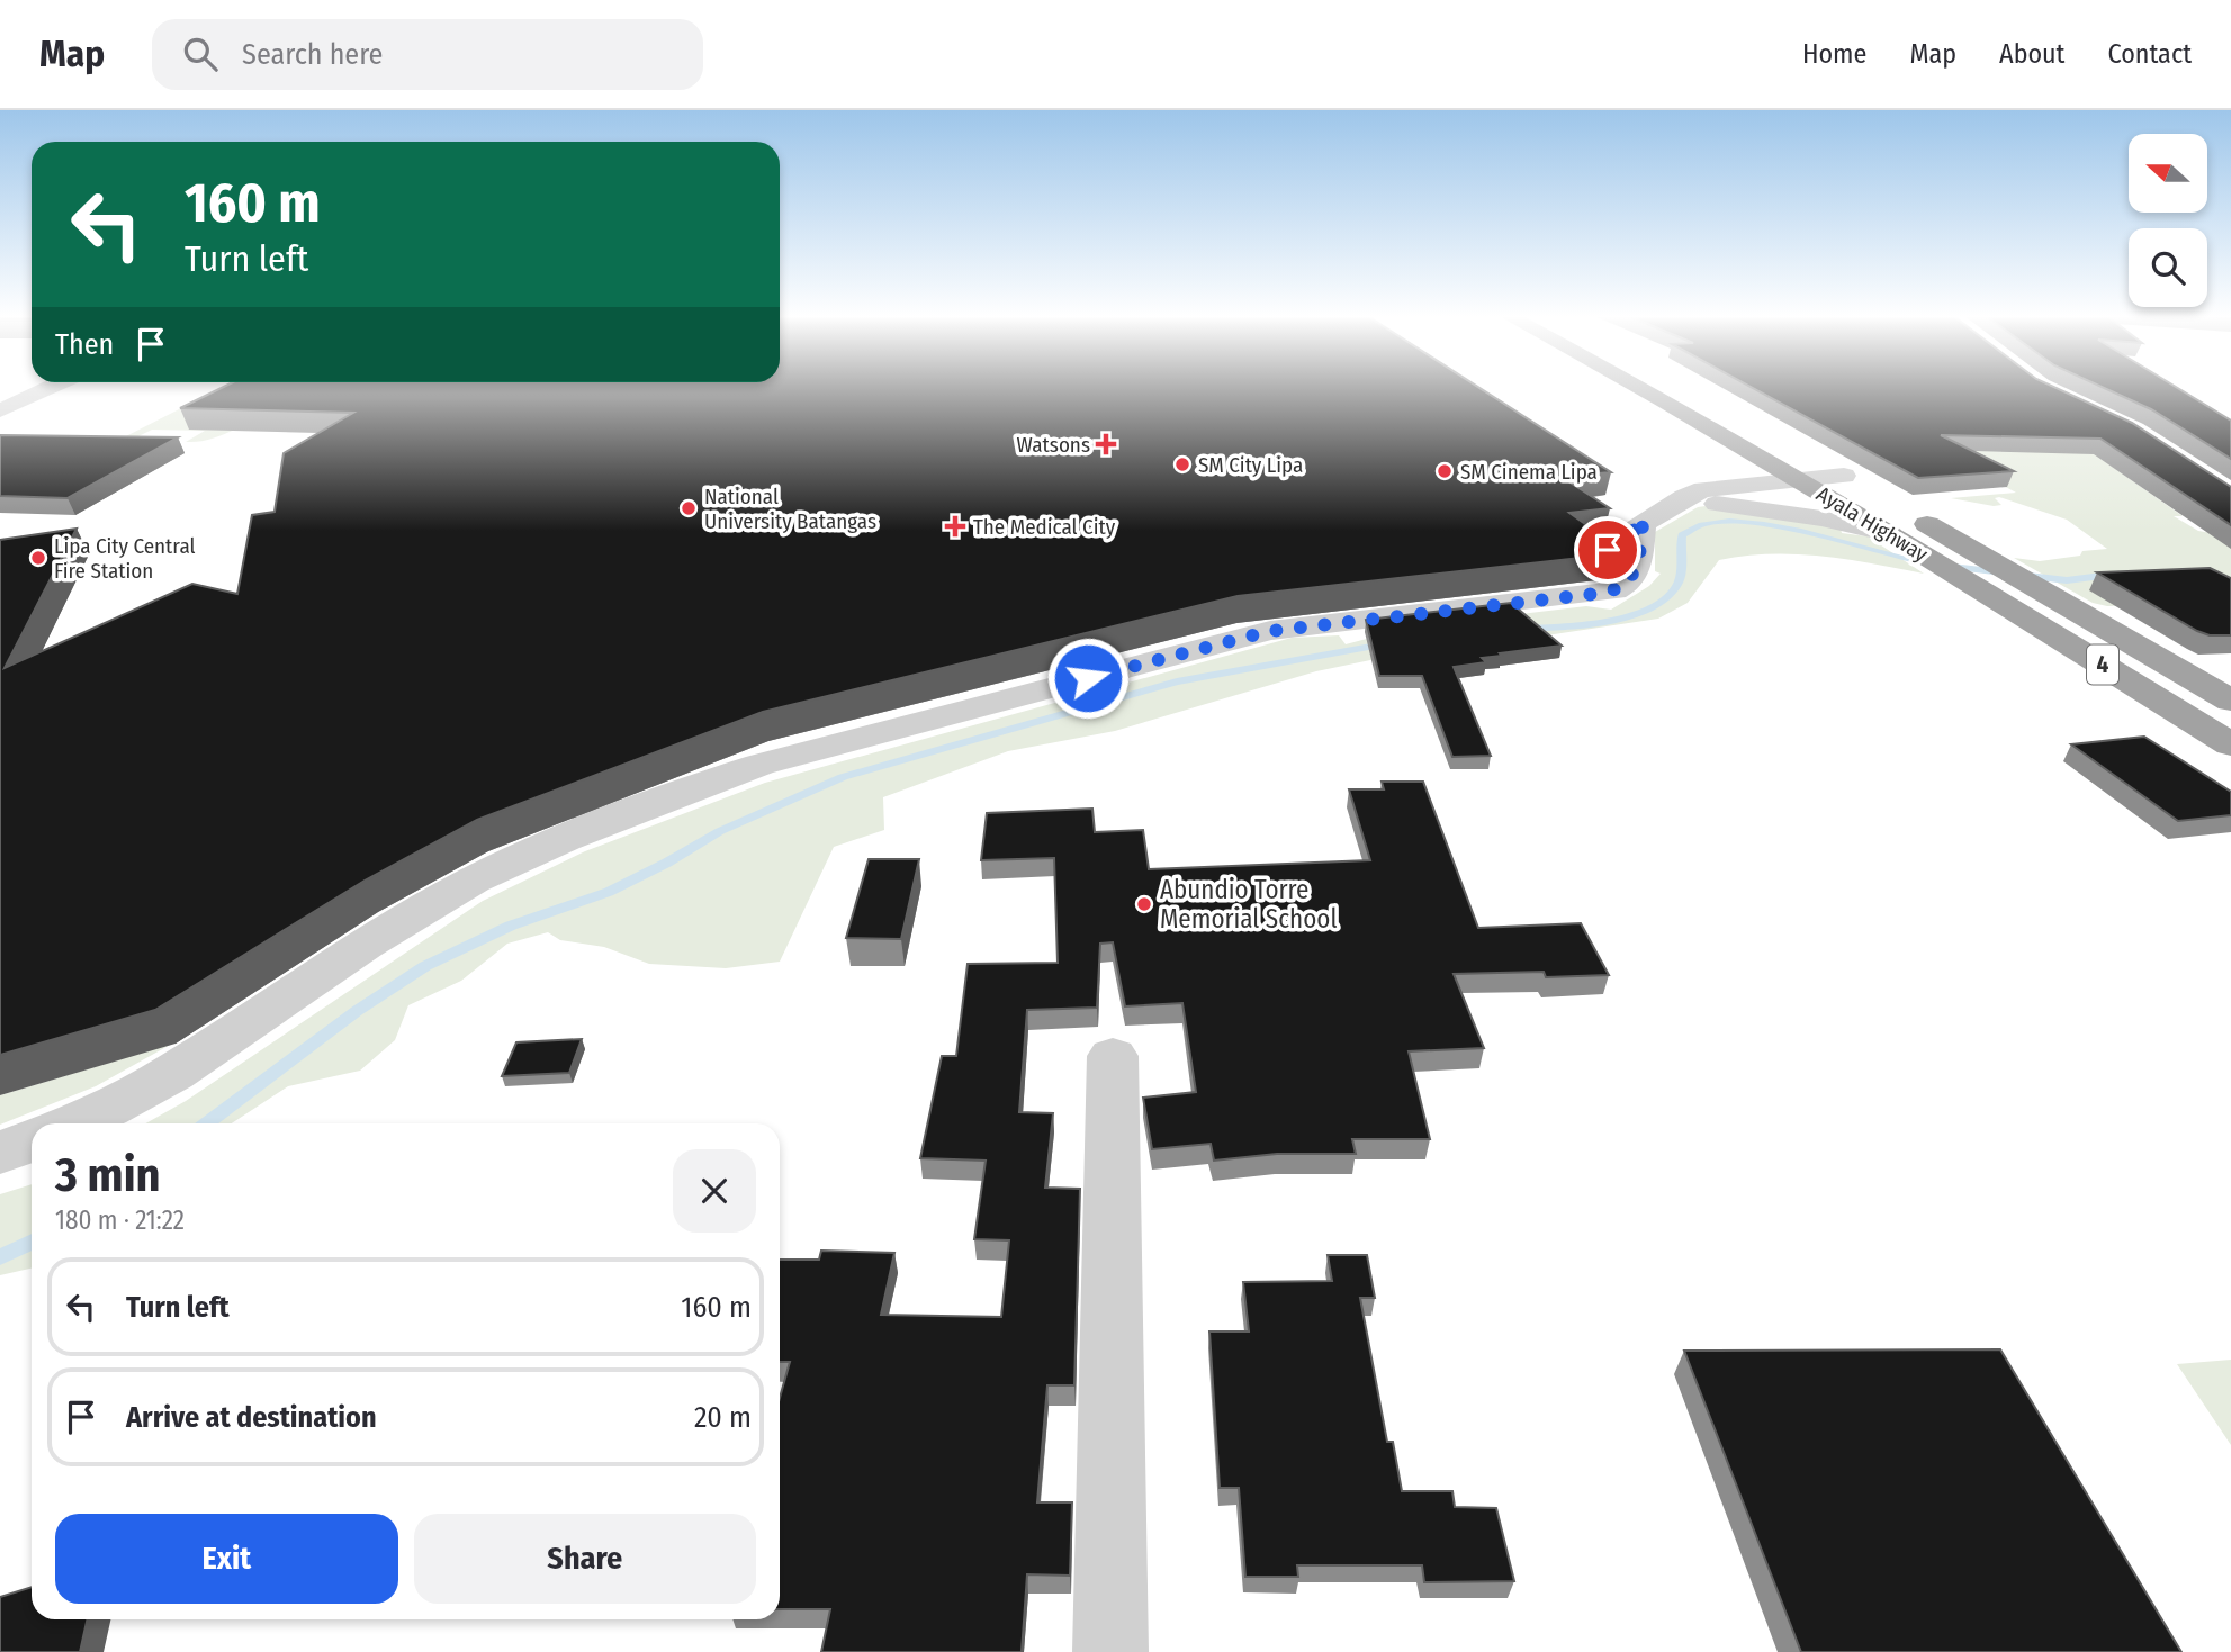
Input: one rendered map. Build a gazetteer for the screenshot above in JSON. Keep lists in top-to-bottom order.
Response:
{
  "streets": {
    "highway": ["Ayala Highway", "4"]
  },
  "places": {
    "health": ["Watsons", "The Medical City"],
    "other": [
      "SM City Lipa",
      "SM Cinema Lipa",
      "National University Batangas",
      "Lipa City Central Fire Station",
      "Abundio Torre Memorial School"
    ]
  },
  "north": "left",
  "page": {
    "header": "Map",
    "search": "Search here",
    "nav": [
      "Home",
      "Map",
      "About",
      "Contact"
    ],
    "turn": ["160 m", "Turn left"],
    "then": "Then",
    "heading": ["3 min", "180 m · 21:22"],
    "list": [
      {
        "name": "Turn left",
        "value": "160 m"
      },
      {
        "name": "Arrive at destination",
        "value": "20 m"
      }
    ],
    "buttons": ["Exit", "Share"]
  }
}
